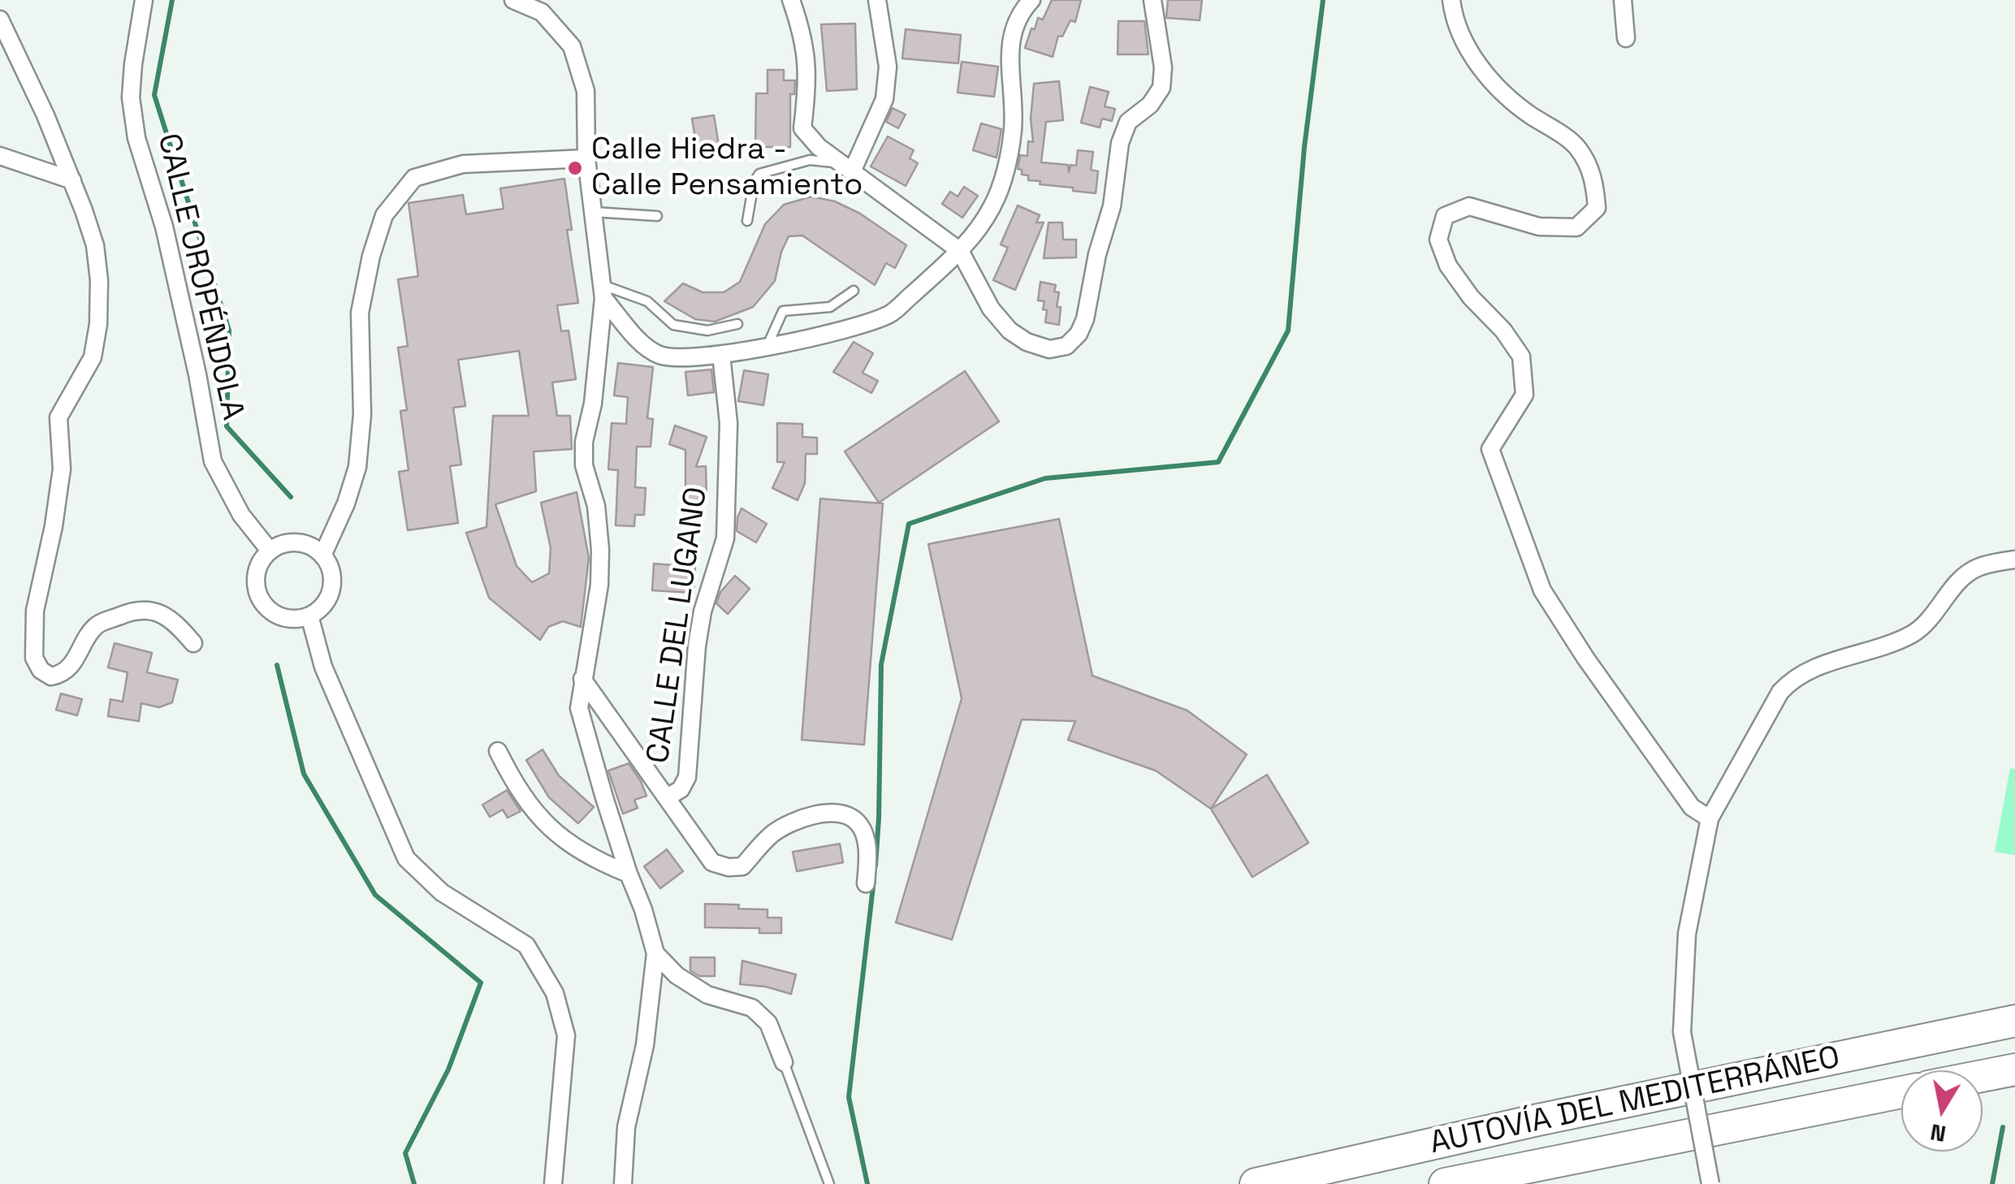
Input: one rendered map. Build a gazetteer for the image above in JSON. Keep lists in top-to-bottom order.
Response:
{
  "streets": {
    "highway": ["AUTOVÍA DEL MEDITERRÁNEO"],
    "street": ["CALLE OROPÉNDOLA", "CALLE DEL LUGANO"]
  },
  "places": ["Calle Hiedra - Calle Pensamiento"],
  "north": "bottom"
}
